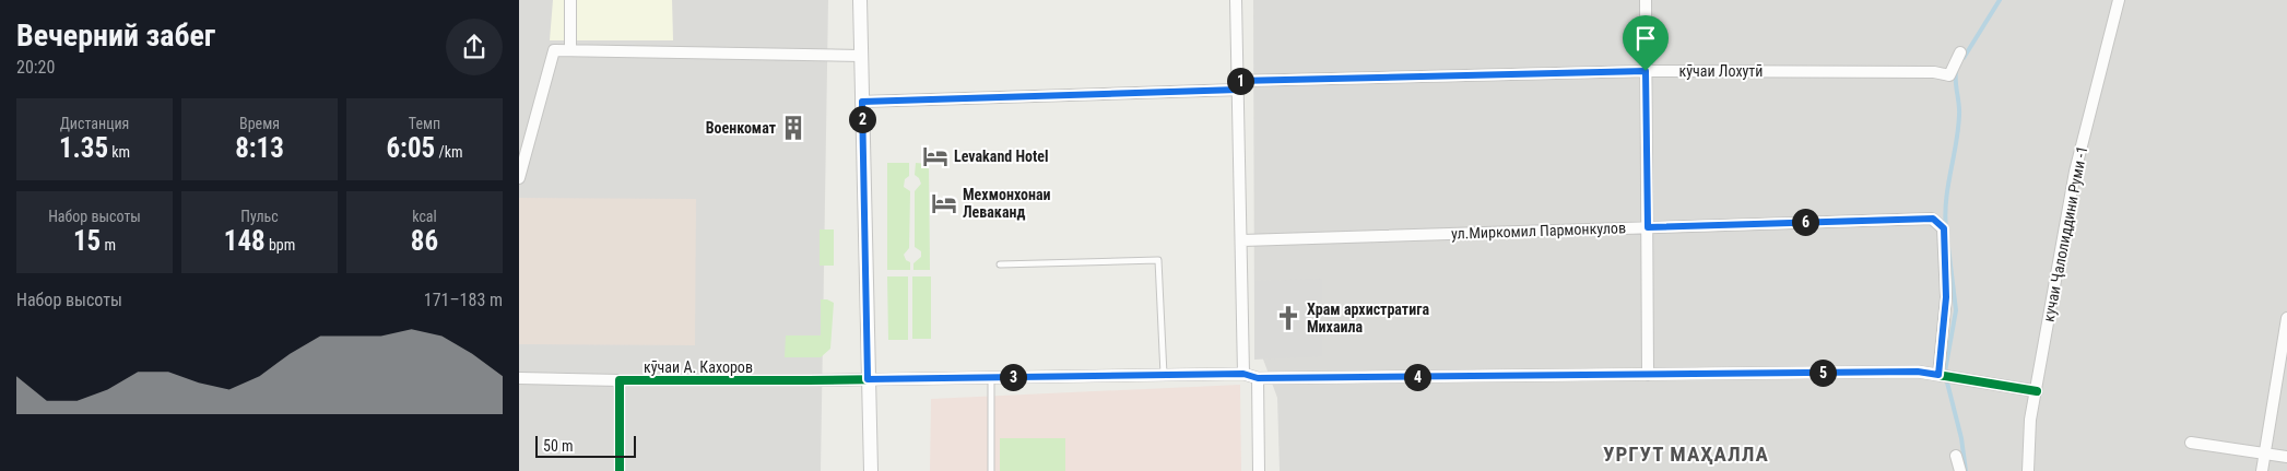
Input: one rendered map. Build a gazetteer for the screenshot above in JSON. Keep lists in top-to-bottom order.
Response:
{
  "streets": {
    "street": [
      "кӯчаи Лохутӣ",
      "ул.Миркомил Пармонкулов",
      "кучаи Ҷалолиддини Руми -1",
      "кӯчаи А. Кахоров"
    ]
  },
  "crossings": [
    ["ул.Миркомил Пармонкулов", "кӯчаи А. Кахоров"],
    ["кучаи Ҷалолиддини Руми -1", "кӯчаи А. Кахоров"]
  ],
  "districts": ["УРГУТ МАҲАЛЛА"],
  "places": {
    "building": ["Военкомат"],
    "hotel": ["Levakand Hotel", "Мехмонхонаи Леваканд"],
    "church": ["Храм архистратига Михаила"]
  },
  "scale_bar": "50 m",
  "page": {
    "heading": ["Вечерний забег", "20:20"],
    "pins": [
      "1",
      "2",
      "6",
      "5",
      "3",
      "4"
    ],
    "stats": [
      ["Дистанция", "1.35 km"],
      ["Время", "8:13"],
      ["Темп", "6:05 /km"],
      ["Набор высоты", "15 m"],
      ["Пульс", "148 bpm"],
      ["kcal", "86"]
    ],
    "chart": ["Набор высоты", "171–183 m"],
    "scale": "50 m"
  }
}
